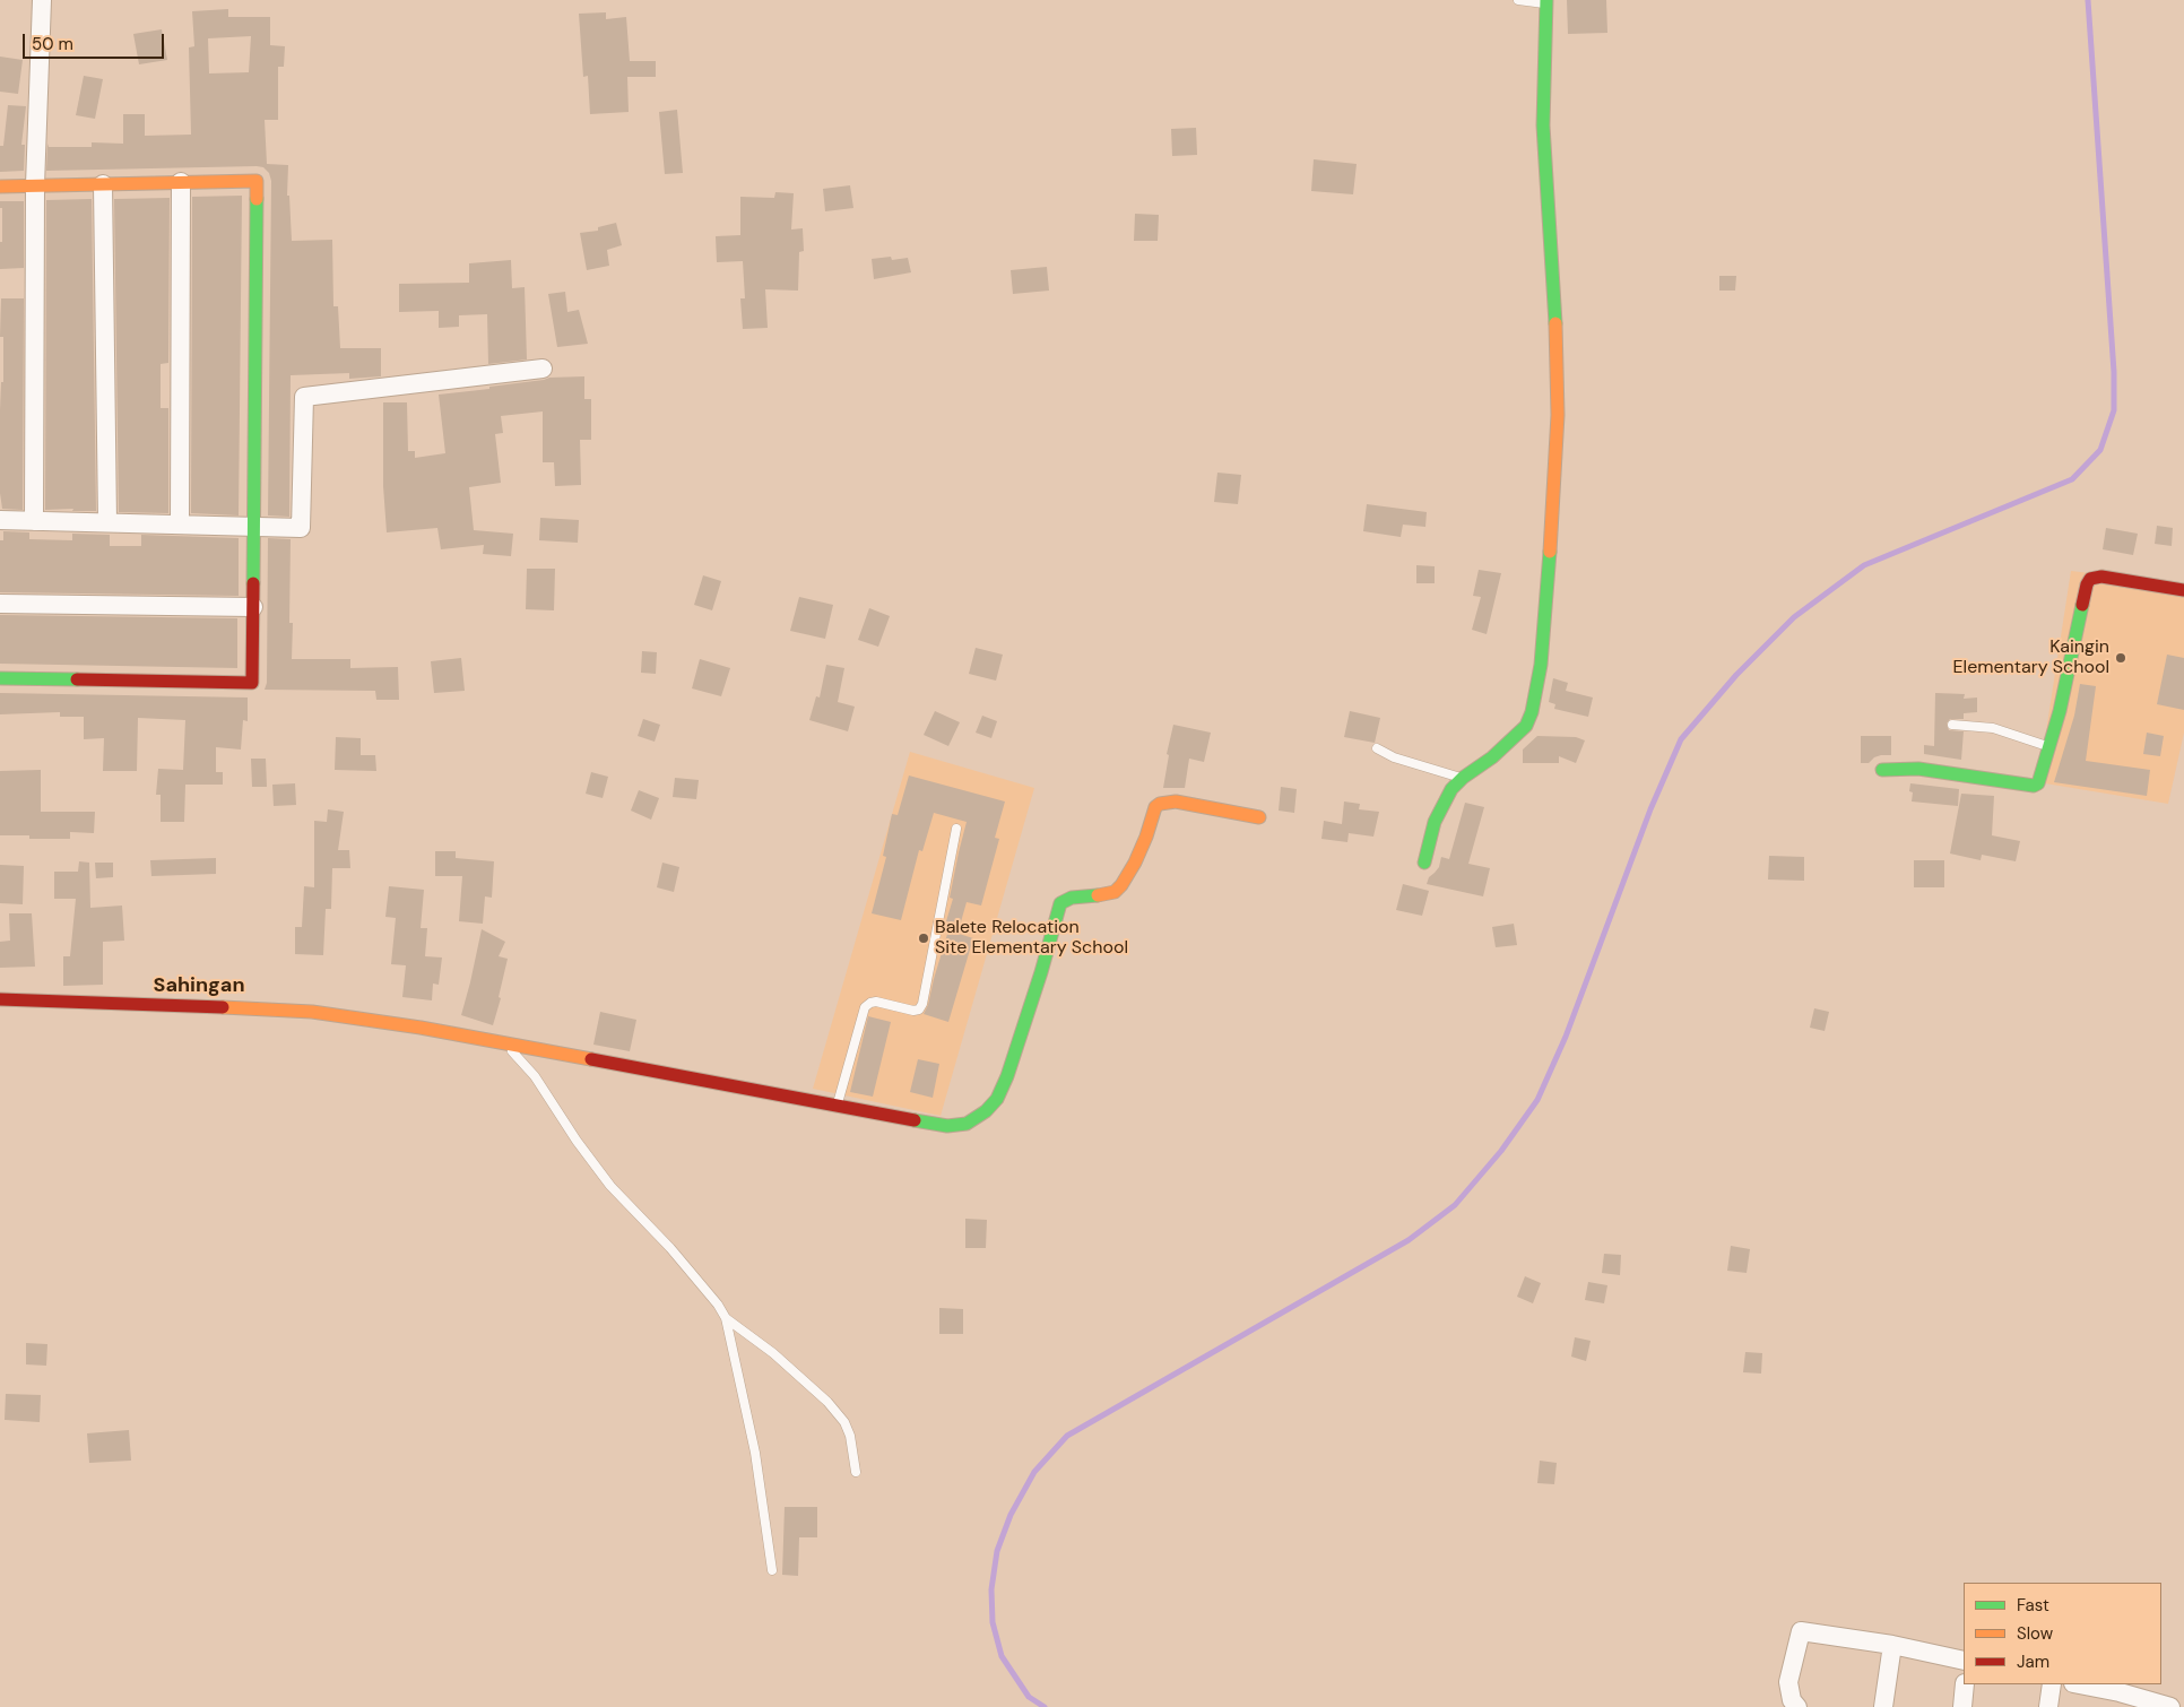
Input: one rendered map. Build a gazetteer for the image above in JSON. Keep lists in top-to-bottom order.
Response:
{
  "districts": ["Sahingan"],
  "places": ["Kaingin Elementary School", "Balete Relocation Site Elementary School"],
  "legend": ["Fast", "Slow", "Jam"],
  "scale_bar": "50 m"
}
